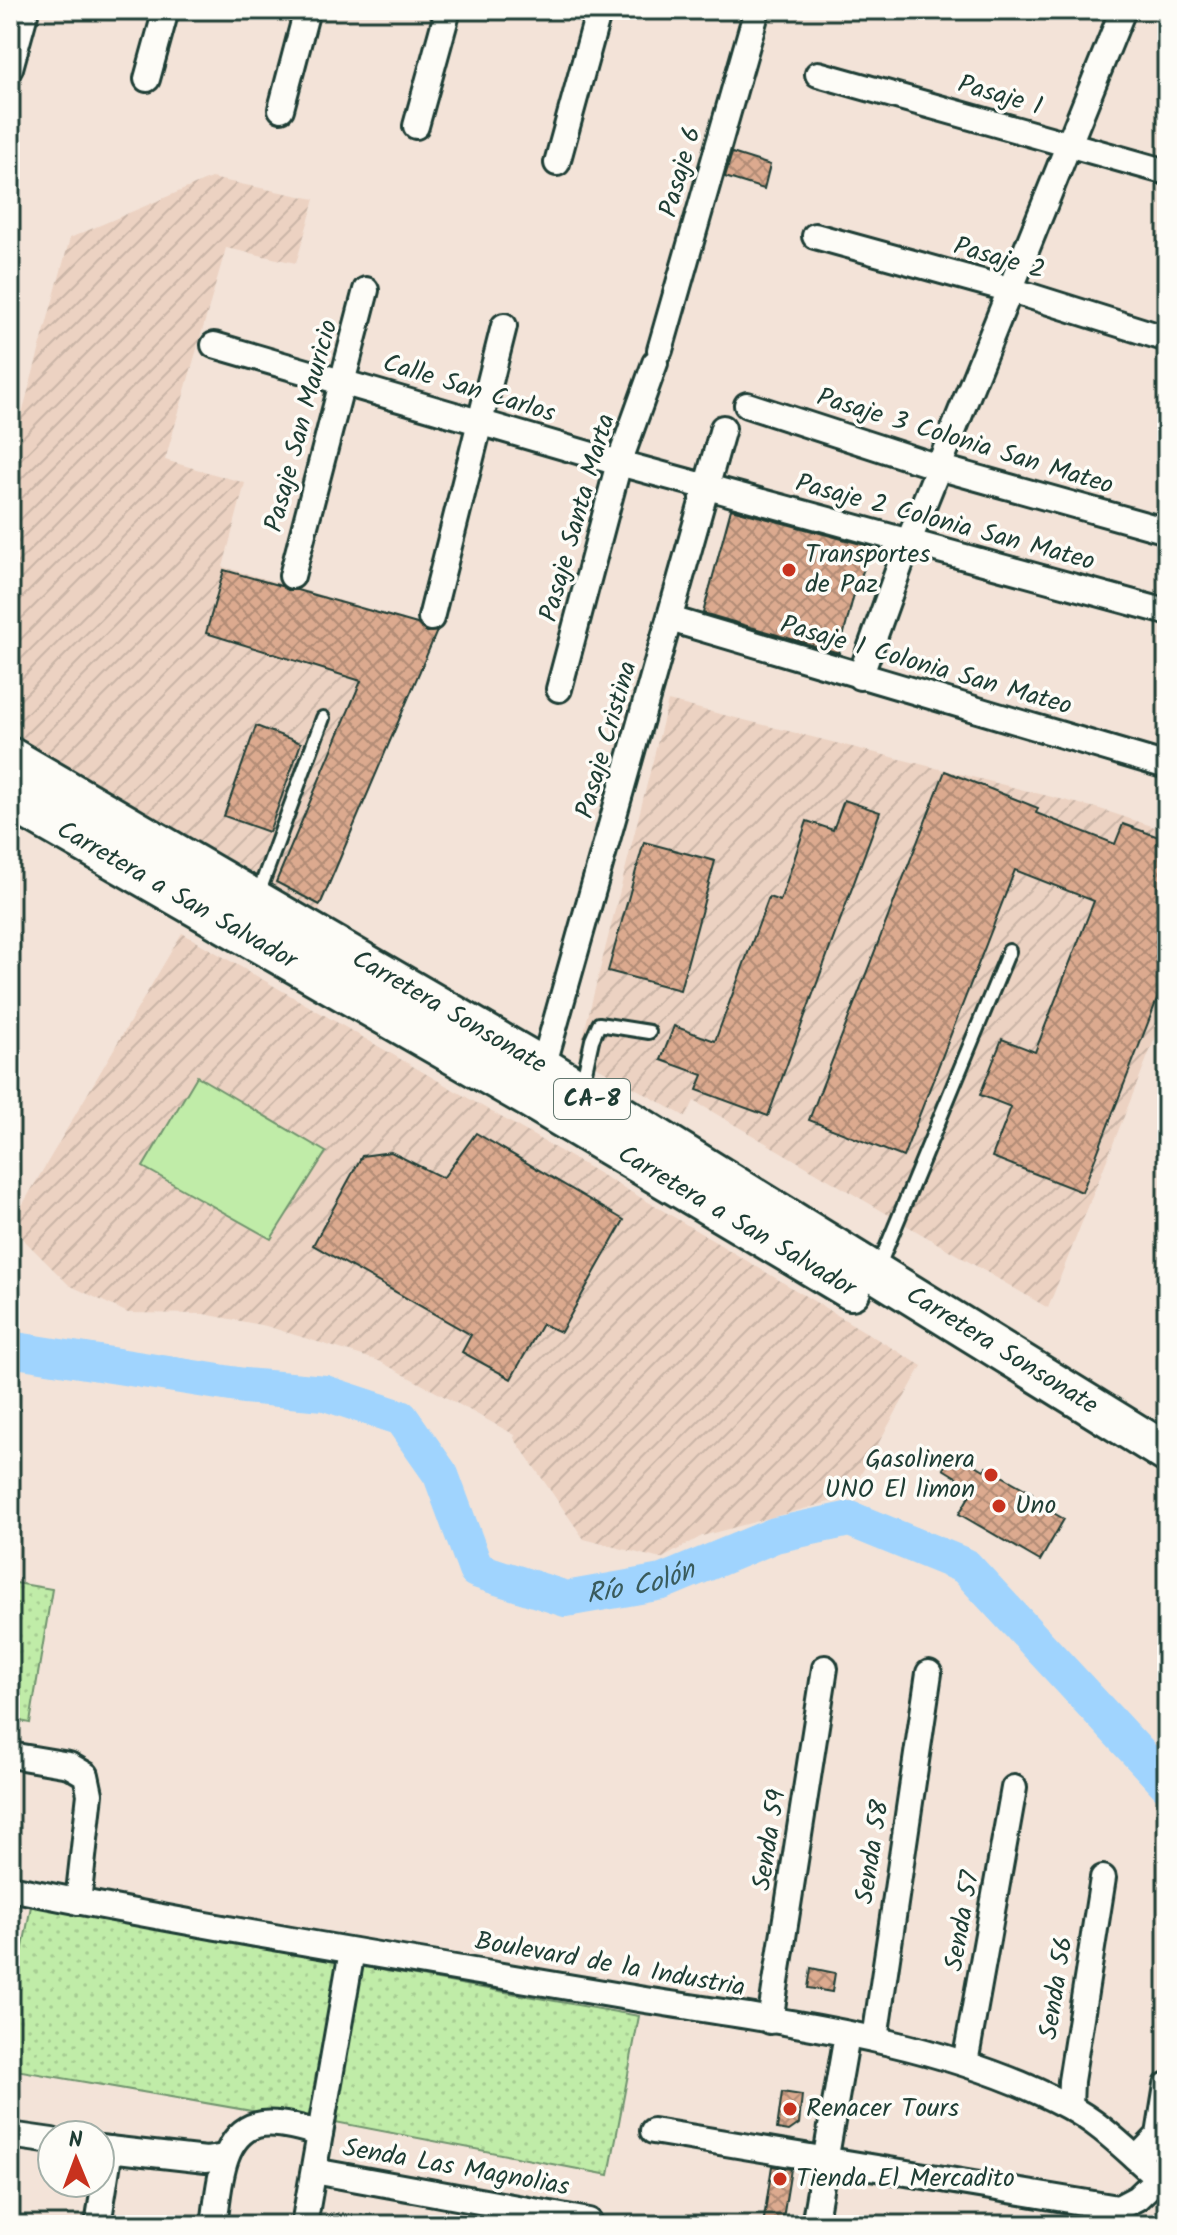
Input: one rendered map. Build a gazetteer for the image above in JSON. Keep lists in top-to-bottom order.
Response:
{
  "streets": {
    "highway": ["Carretera a San Salvador", "Carretera Sonsonate", "CA-8"],
    "street": [
      "Pasaje 1",
      "Pasaje 6",
      "Pasaje 2",
      "Calle San Carlos",
      "Pasaje San Mauricio",
      "Pasaje 3 Colonia San Mateo",
      "Pasaje Santa Marta",
      "Pasaje 2 Colonia San Mateo",
      "Pasaje 1 Colonia San Mateo",
      "Pasaje Cristina",
      "Senda 59",
      "Senda 58",
      "Senda 57",
      "Boulevard de la Industria",
      "Senda 56",
      "Senda Las Magnolias"
    ]
  },
  "crossings": [
    ["Pasaje 6", "Pasaje Santa Marta"],
    ["Calle San Carlos", "Pasaje San Mauricio"],
    ["Calle San Carlos", "Pasaje Santa Marta"],
    ["Calle San Carlos", "Pasaje 2 Colonia San Mateo"],
    ["Calle San Carlos", "Pasaje Cristina"],
    ["Pasaje 2 Colonia San Mateo", "Pasaje Cristina"],
    ["Pasaje 1 Colonia San Mateo", "Pasaje Cristina"],
    ["Pasaje Cristina", "Carretera Sonsonate"],
    ["Carretera a San Salvador", "Carretera Sonsonate"],
    ["Senda 59", "Boulevard de la Industria"],
    ["Senda 58", "Boulevard de la Industria"],
    ["Senda 57", "Boulevard de la Industria"],
    ["Boulevard de la Industria", "Senda 56"]
  ],
  "water": ["Río Colón"],
  "places": [
    "Transportes de Paz",
    "Gasolinera UNO El limon",
    "Uno",
    "Renacer Tours",
    "Tienda El Mercadito"
  ],
  "north": "top"
}
